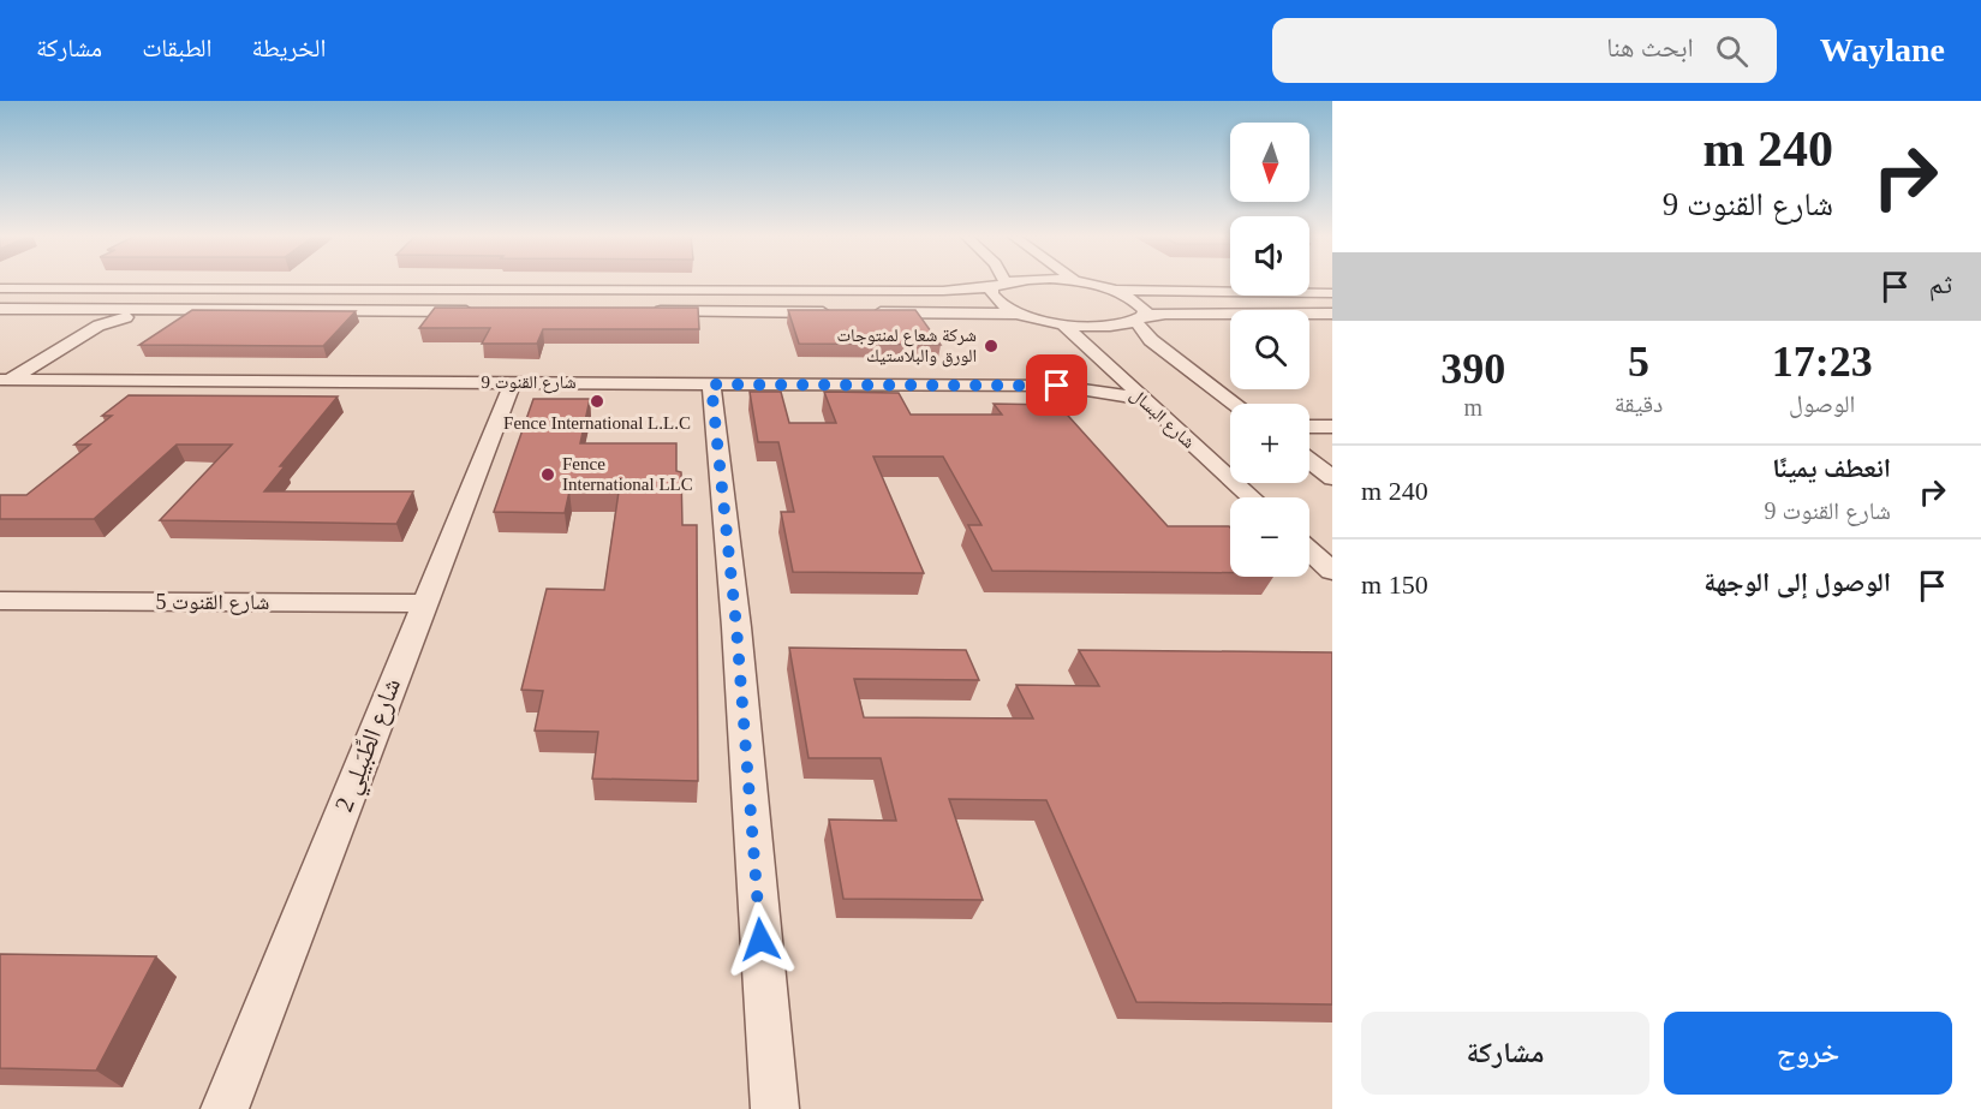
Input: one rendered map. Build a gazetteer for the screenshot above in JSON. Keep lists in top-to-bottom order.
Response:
{
  "streets": {
    "street": [
      "شارع القنوت 9",
      "شارع البسال",
      "شارع القنوت 5",
      "شارع الطِّبَيلِي 2"
    ]
  },
  "crossings": [
    ["شارع القنوت 9", "شارع البسال"],
    ["شارع القنوت 9", "شارع الطِّبَيلِي 2"],
    ["شارع القنوت 5", "شارع الطِّبَيلِي 2"]
  ],
  "places": ["شركة شعاع لمنتوجات الورق والبلاستيك", "Fence International L.L.C", "Fence International LLC"],
  "north": "bottom",
  "page": {
    "header": "Waylane",
    "search": "ابحث هنا",
    "nav": ["الخريطة", "الطبقات", "مشاركة"],
    "turn": ["240 m", "شارع القنوت 9"],
    "map_buttons": ["+", "−"],
    "then": "ثم",
    "eta": [
      "17:23",
      "الوصول",
      "5",
      "دقيقة",
      "390",
      "m"
    ],
    "list": [
      {
        "name": "انعطف يمينًا",
        "note": "شارع القنوت 9",
        "value": "240 m"
      },
      {
        "name": "الوصول إلى الوجهة",
        "value": "150 m"
      }
    ],
    "buttons": ["خروج", "مشاركة"]
  }
}
